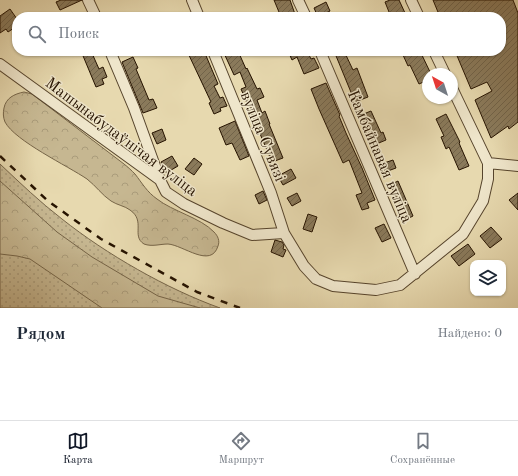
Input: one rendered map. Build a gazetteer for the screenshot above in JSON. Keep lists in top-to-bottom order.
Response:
{
  "streets": {
    "street": ["Машынабудаўнічая вуліца", "вуліца Сувязі", "Камбайнавая вуліца"]
  },
  "crossings": [
    ["Машынабудаўнічая вуліца", "вуліца Сувязі"]
  ],
  "north": "top left",
  "page": {
    "search": "Поиск",
    "heading": ["Рядом", "Найдено: 0"],
    "nav": ["Карта", "Маршрут", "Сохранённые"]
  }
}
